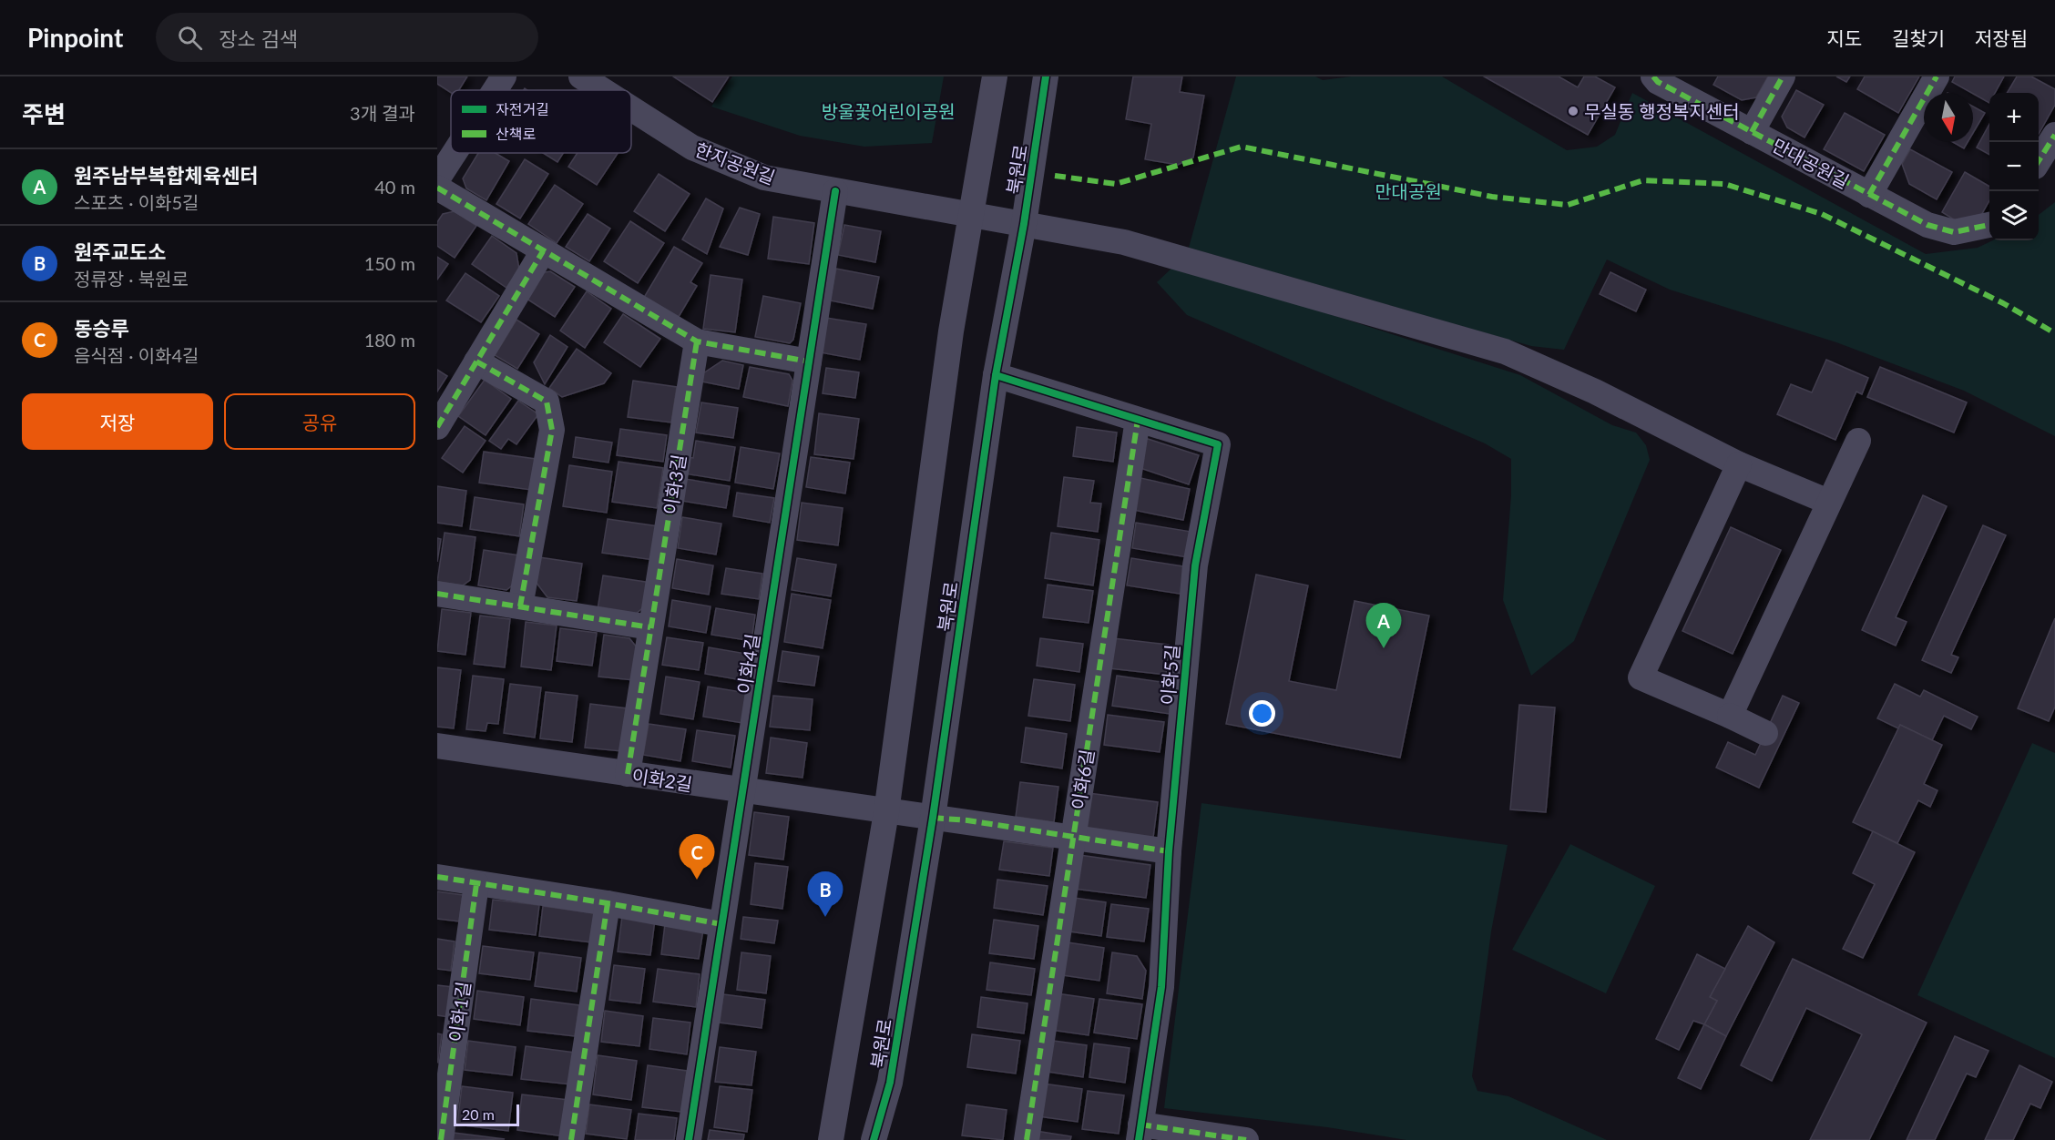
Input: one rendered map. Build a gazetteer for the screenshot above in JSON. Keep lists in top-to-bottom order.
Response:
{
  "streets": {
    "street": [
      "한지공원길",
      "만대공원길",
      "북원로",
      "이화3길",
      "이화4길",
      "이화5길",
      "이화2길",
      "이화6길",
      "이화1길"
    ]
  },
  "crossings": [
    ["한지공원길", "북원로"],
    ["한지공원길", "이화4길"],
    ["북원로", "이화5길"],
    ["북원로", "이화2길"],
    ["이화3길", "이화2길"],
    ["이화4길", "이화2길"],
    ["이화5길", "이화2길"],
    ["이화5길", "이화6길"],
    ["이화2길", "이화6길"]
  ],
  "parks": ["방울꽃어린이공원", "만대공원"],
  "places": ["무실동 행정복지센터"],
  "legend": ["자전거길", "산책로"],
  "scale_bar": "20 m",
  "north": "bottom",
  "page": {
    "header": "Pinpoint",
    "search": "장소 검색",
    "nav": ["지도", "길찾기", "저장됨"],
    "heading": ["주변", "3개 결과"],
    "map_buttons": ["+", "−"],
    "list": [
      {
        "mark": "A",
        "name": "원주남부복합체육센터",
        "note": "스포츠 · 이화5길",
        "value": "40 m"
      },
      {
        "mark": "B",
        "name": "원주교도소",
        "note": "정류장 · 북원로",
        "value": "150 m"
      },
      {
        "mark": "C",
        "name": "동승루",
        "note": "음식점 · 이화4길",
        "value": "180 m"
      }
    ],
    "buttons": ["저장", "공유"],
    "pins": ["A", "C", "B"],
    "scale": "20 m"
  }
}
